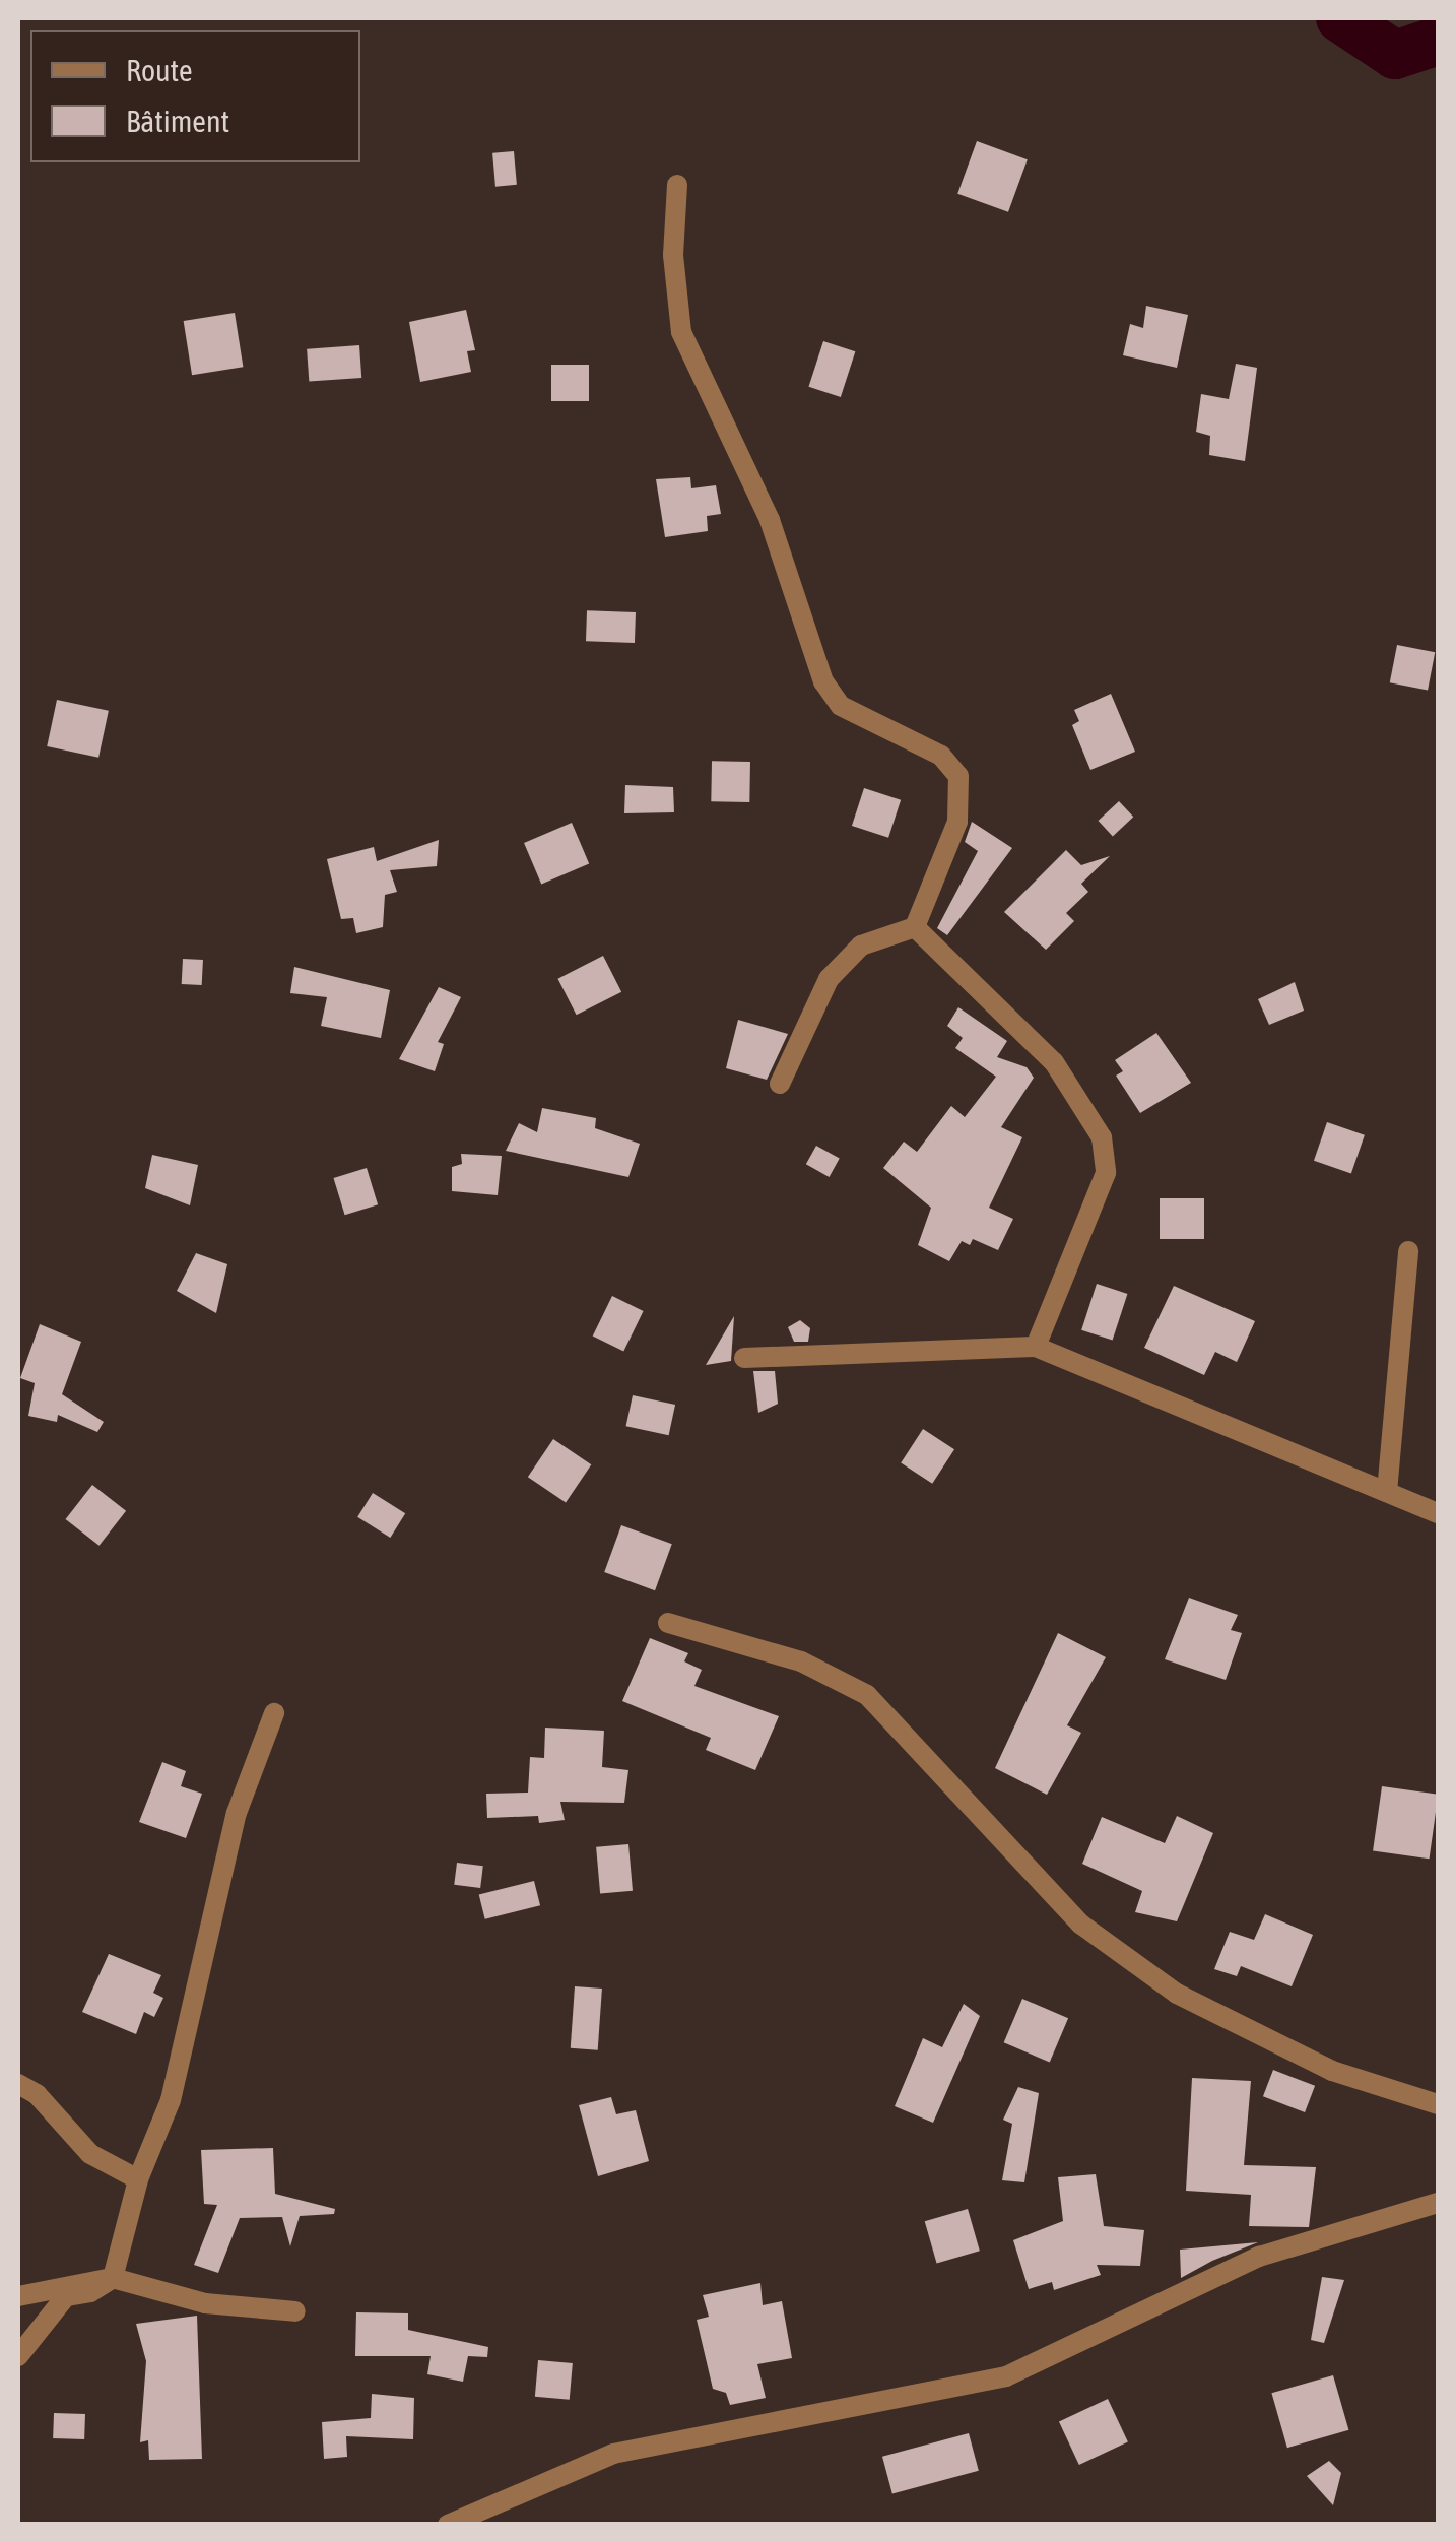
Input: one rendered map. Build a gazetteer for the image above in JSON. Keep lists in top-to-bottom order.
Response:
{
  "legend": ["Route", "Bâtiment"]
}
